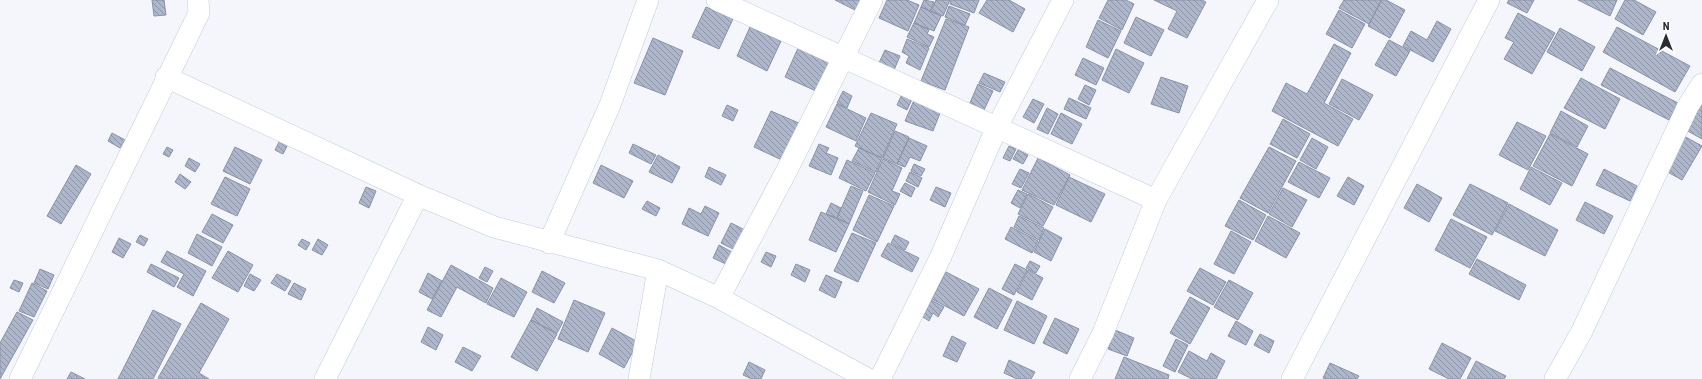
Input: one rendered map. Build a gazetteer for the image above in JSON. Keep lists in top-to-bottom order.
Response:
{
  "north": "top"
}
